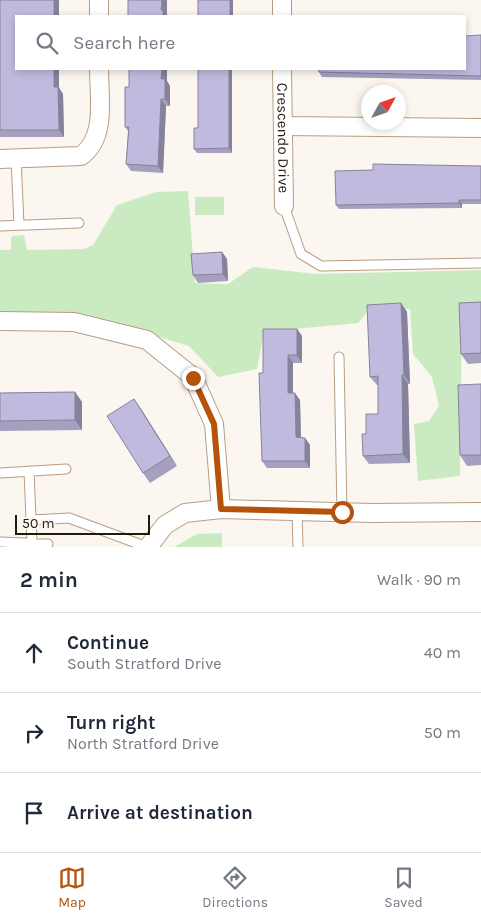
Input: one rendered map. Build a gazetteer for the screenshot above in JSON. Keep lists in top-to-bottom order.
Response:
{
  "streets": {
    "street": ["Crescendo Drive"]
  },
  "scale_bar": "50 m",
  "north": "top right",
  "page": {
    "search": "Search here",
    "scale": "50 m",
    "heading": ["2 min", "Walk · 90 m"],
    "list": [
      ["Continue", "South Stratford Drive", "40 m"],
      ["Turn right", "North Stratford Drive", "50 m"],
      "Arrive at destination"
    ],
    "nav": ["Map", "Directions", "Saved"]
  }
}
